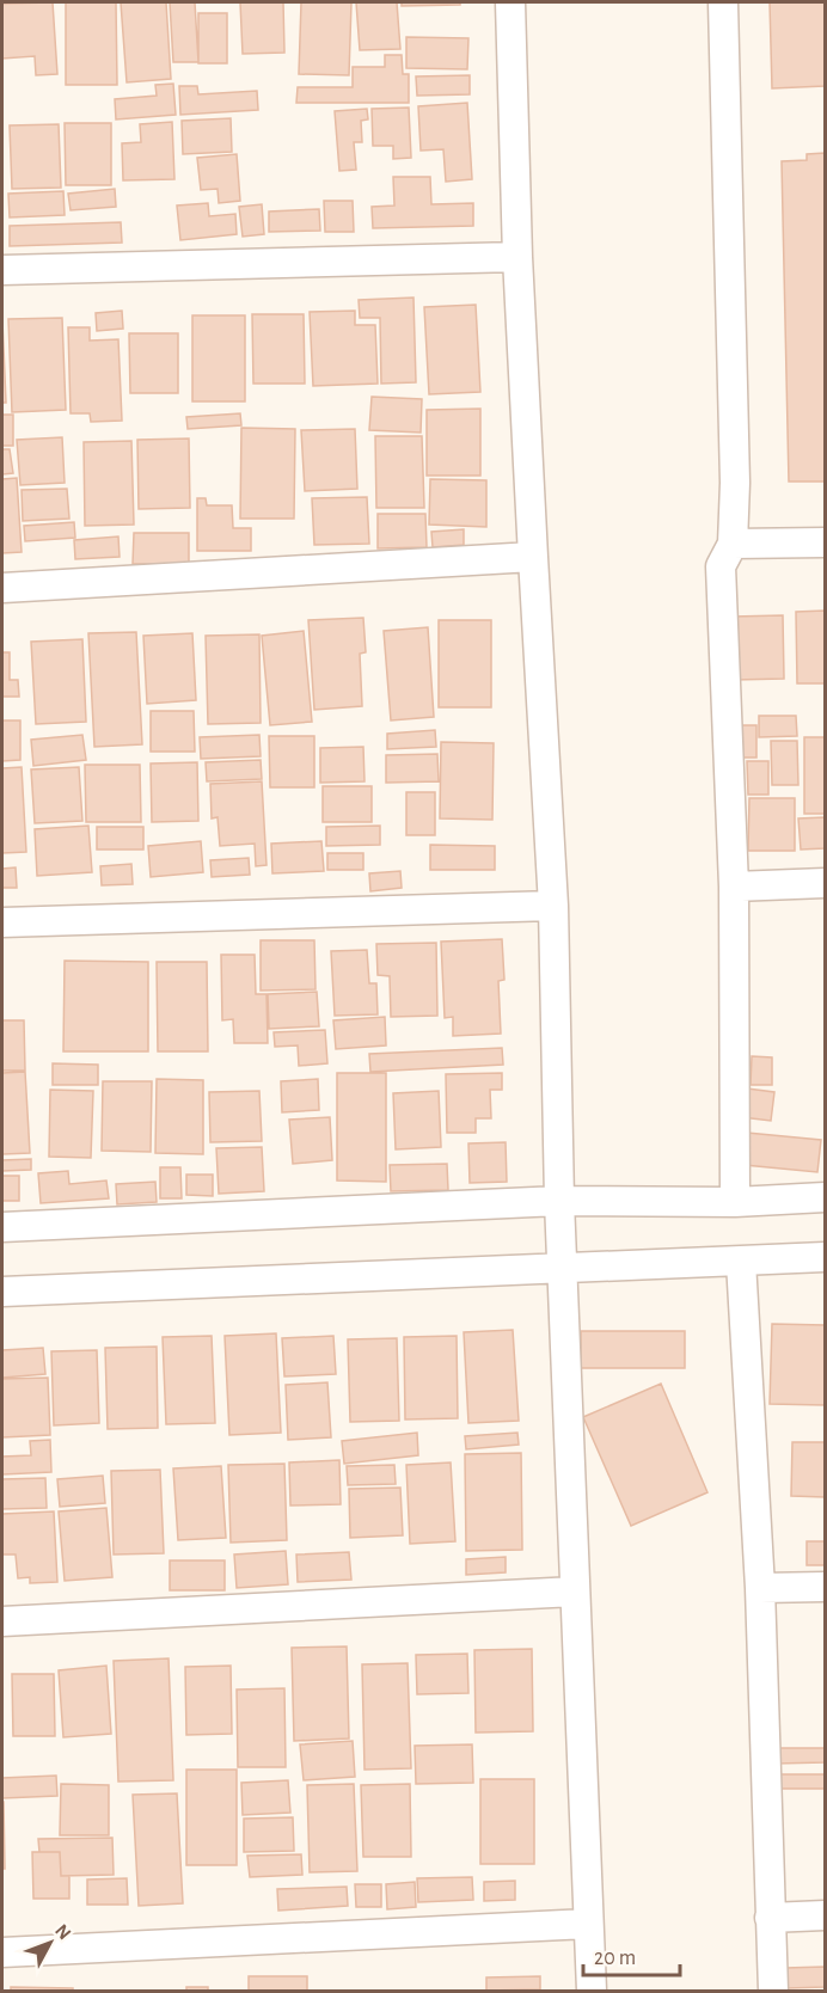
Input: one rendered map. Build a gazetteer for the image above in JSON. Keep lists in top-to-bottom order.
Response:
{
  "scale_bar": "20 m",
  "north": "top right"
}
